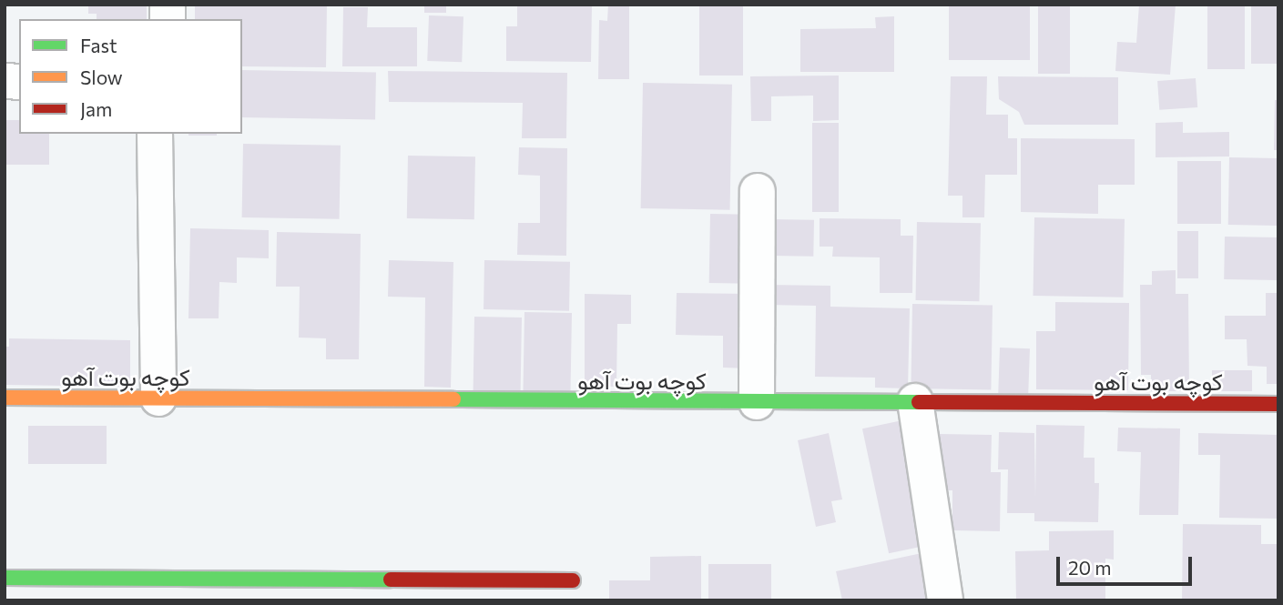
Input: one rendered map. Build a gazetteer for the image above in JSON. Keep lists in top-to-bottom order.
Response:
{
  "streets": {
    "street": ["کوچه بوت آهو"]
  },
  "legend": ["Fast", "Slow", "Jam"],
  "scale_bar": "20 m"
}
